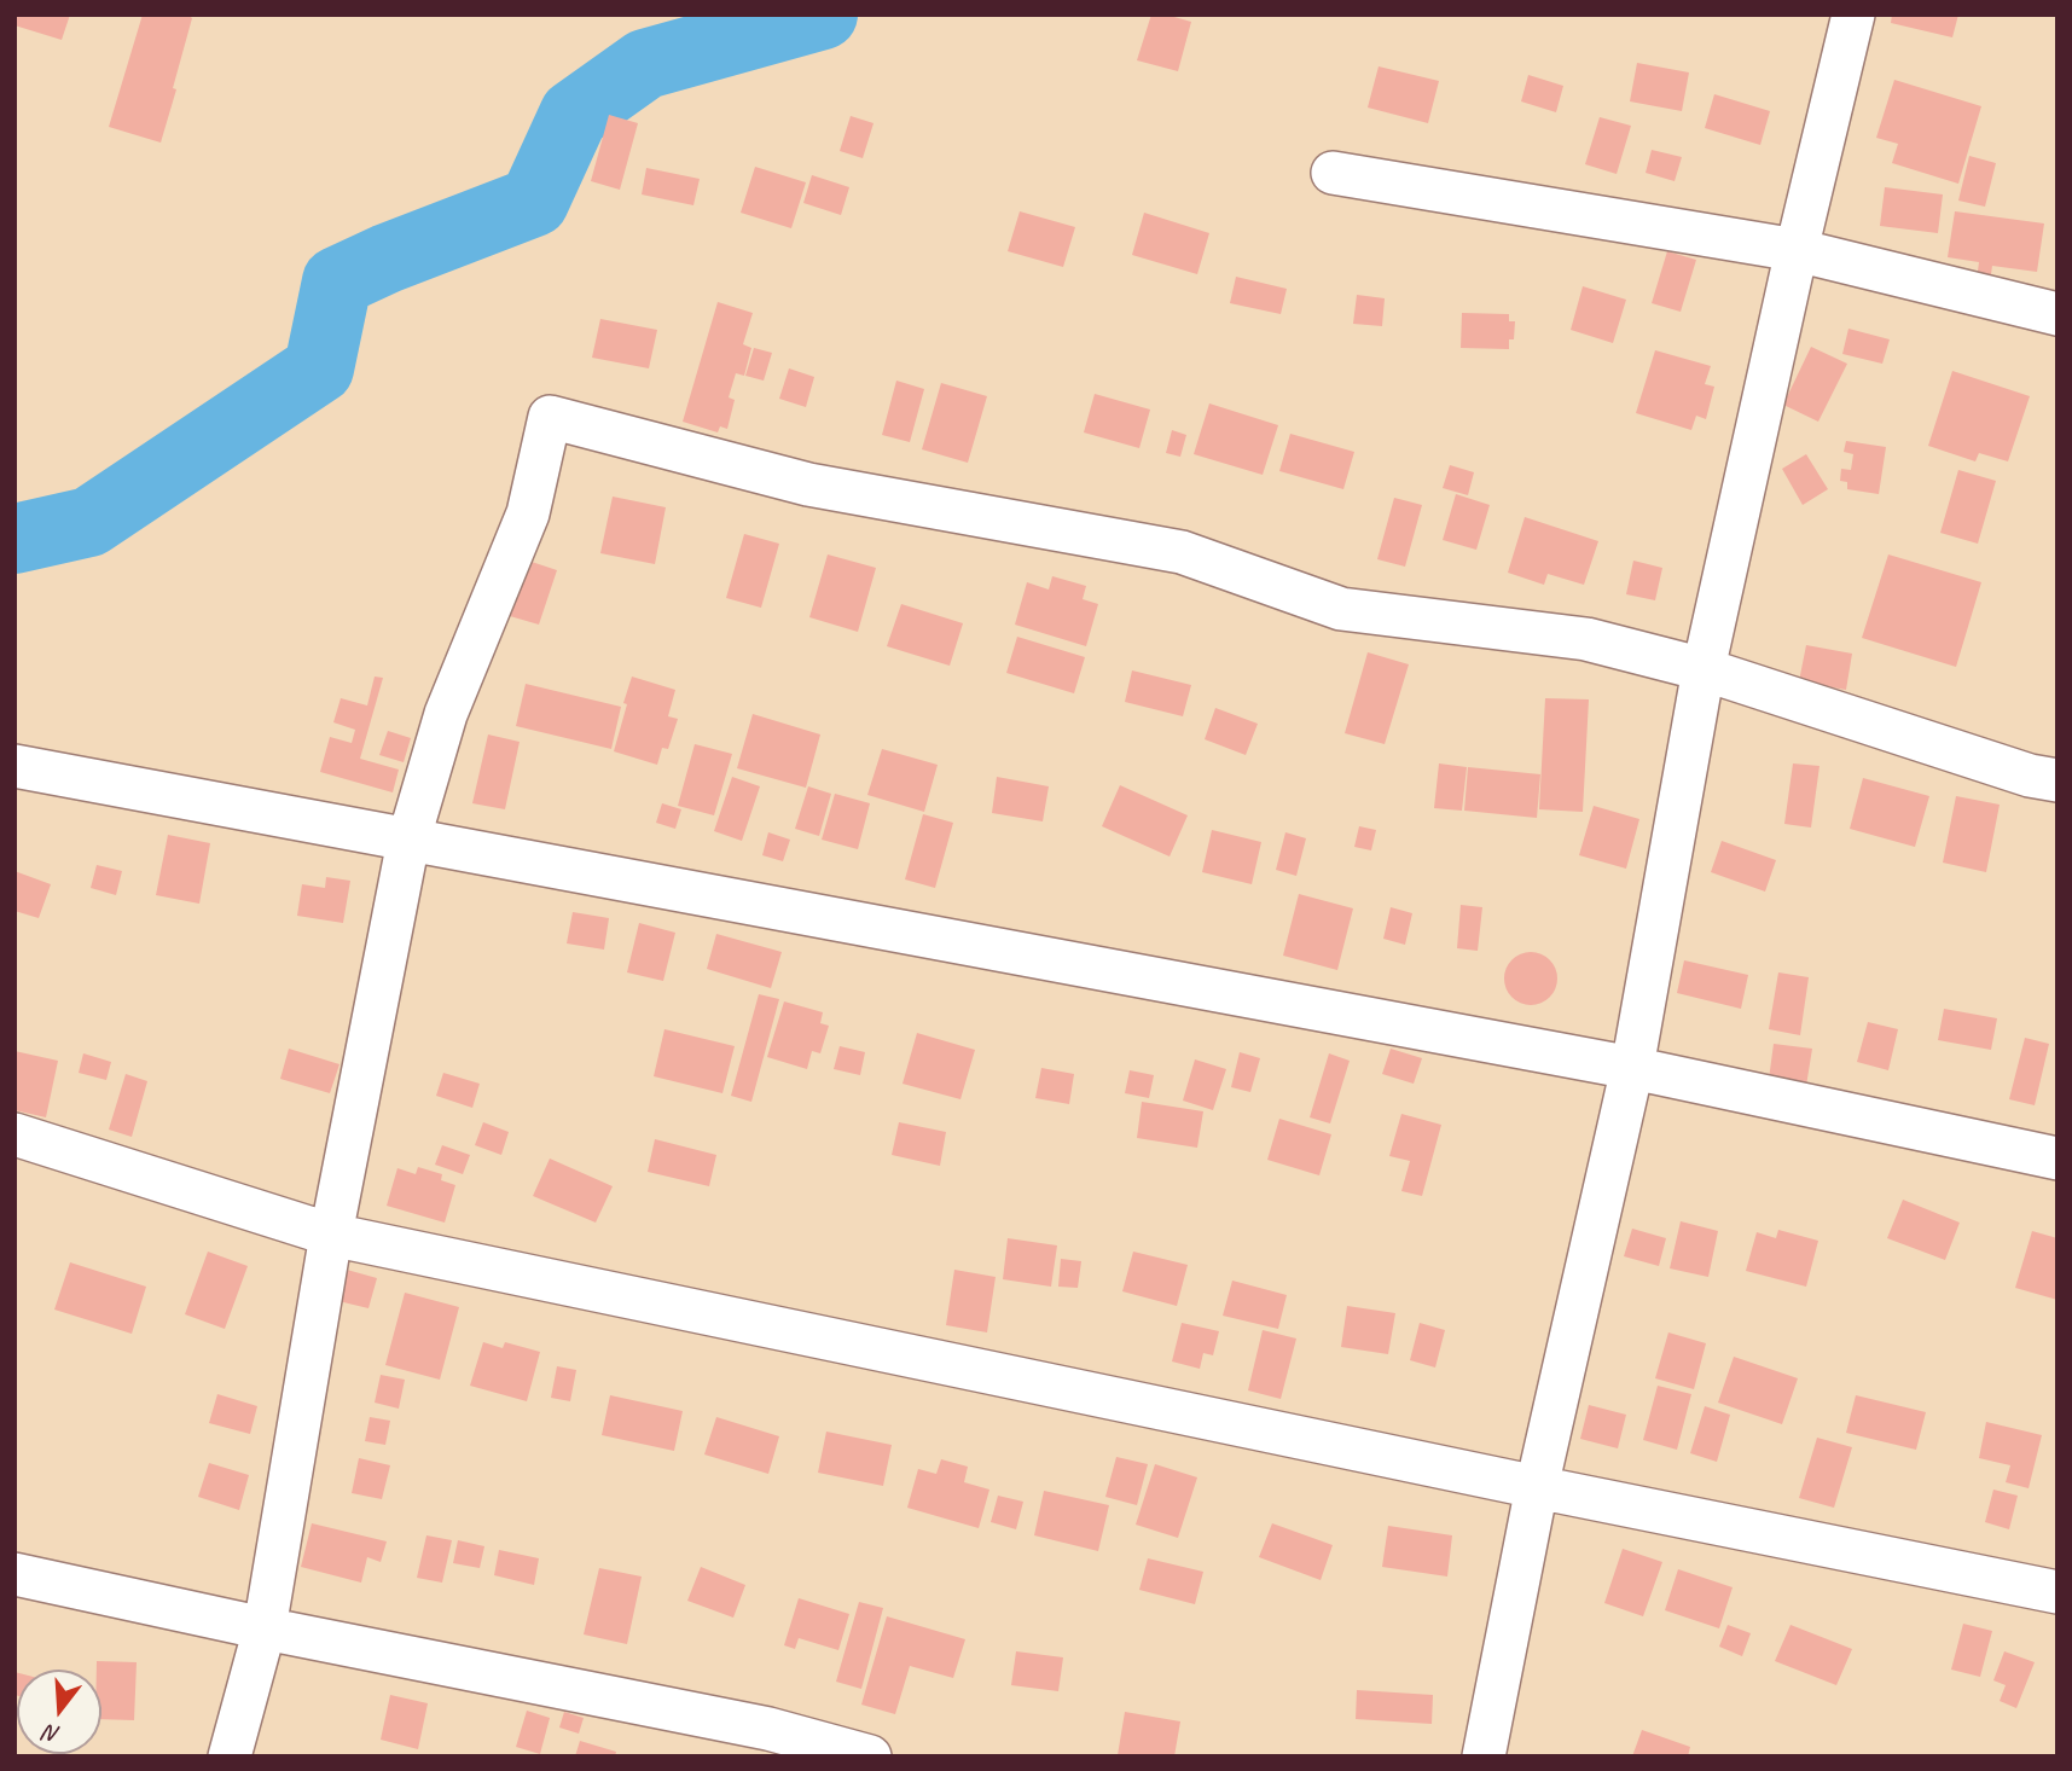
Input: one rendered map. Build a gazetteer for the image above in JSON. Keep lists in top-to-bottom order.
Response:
{
  "north": "bottom"
}
